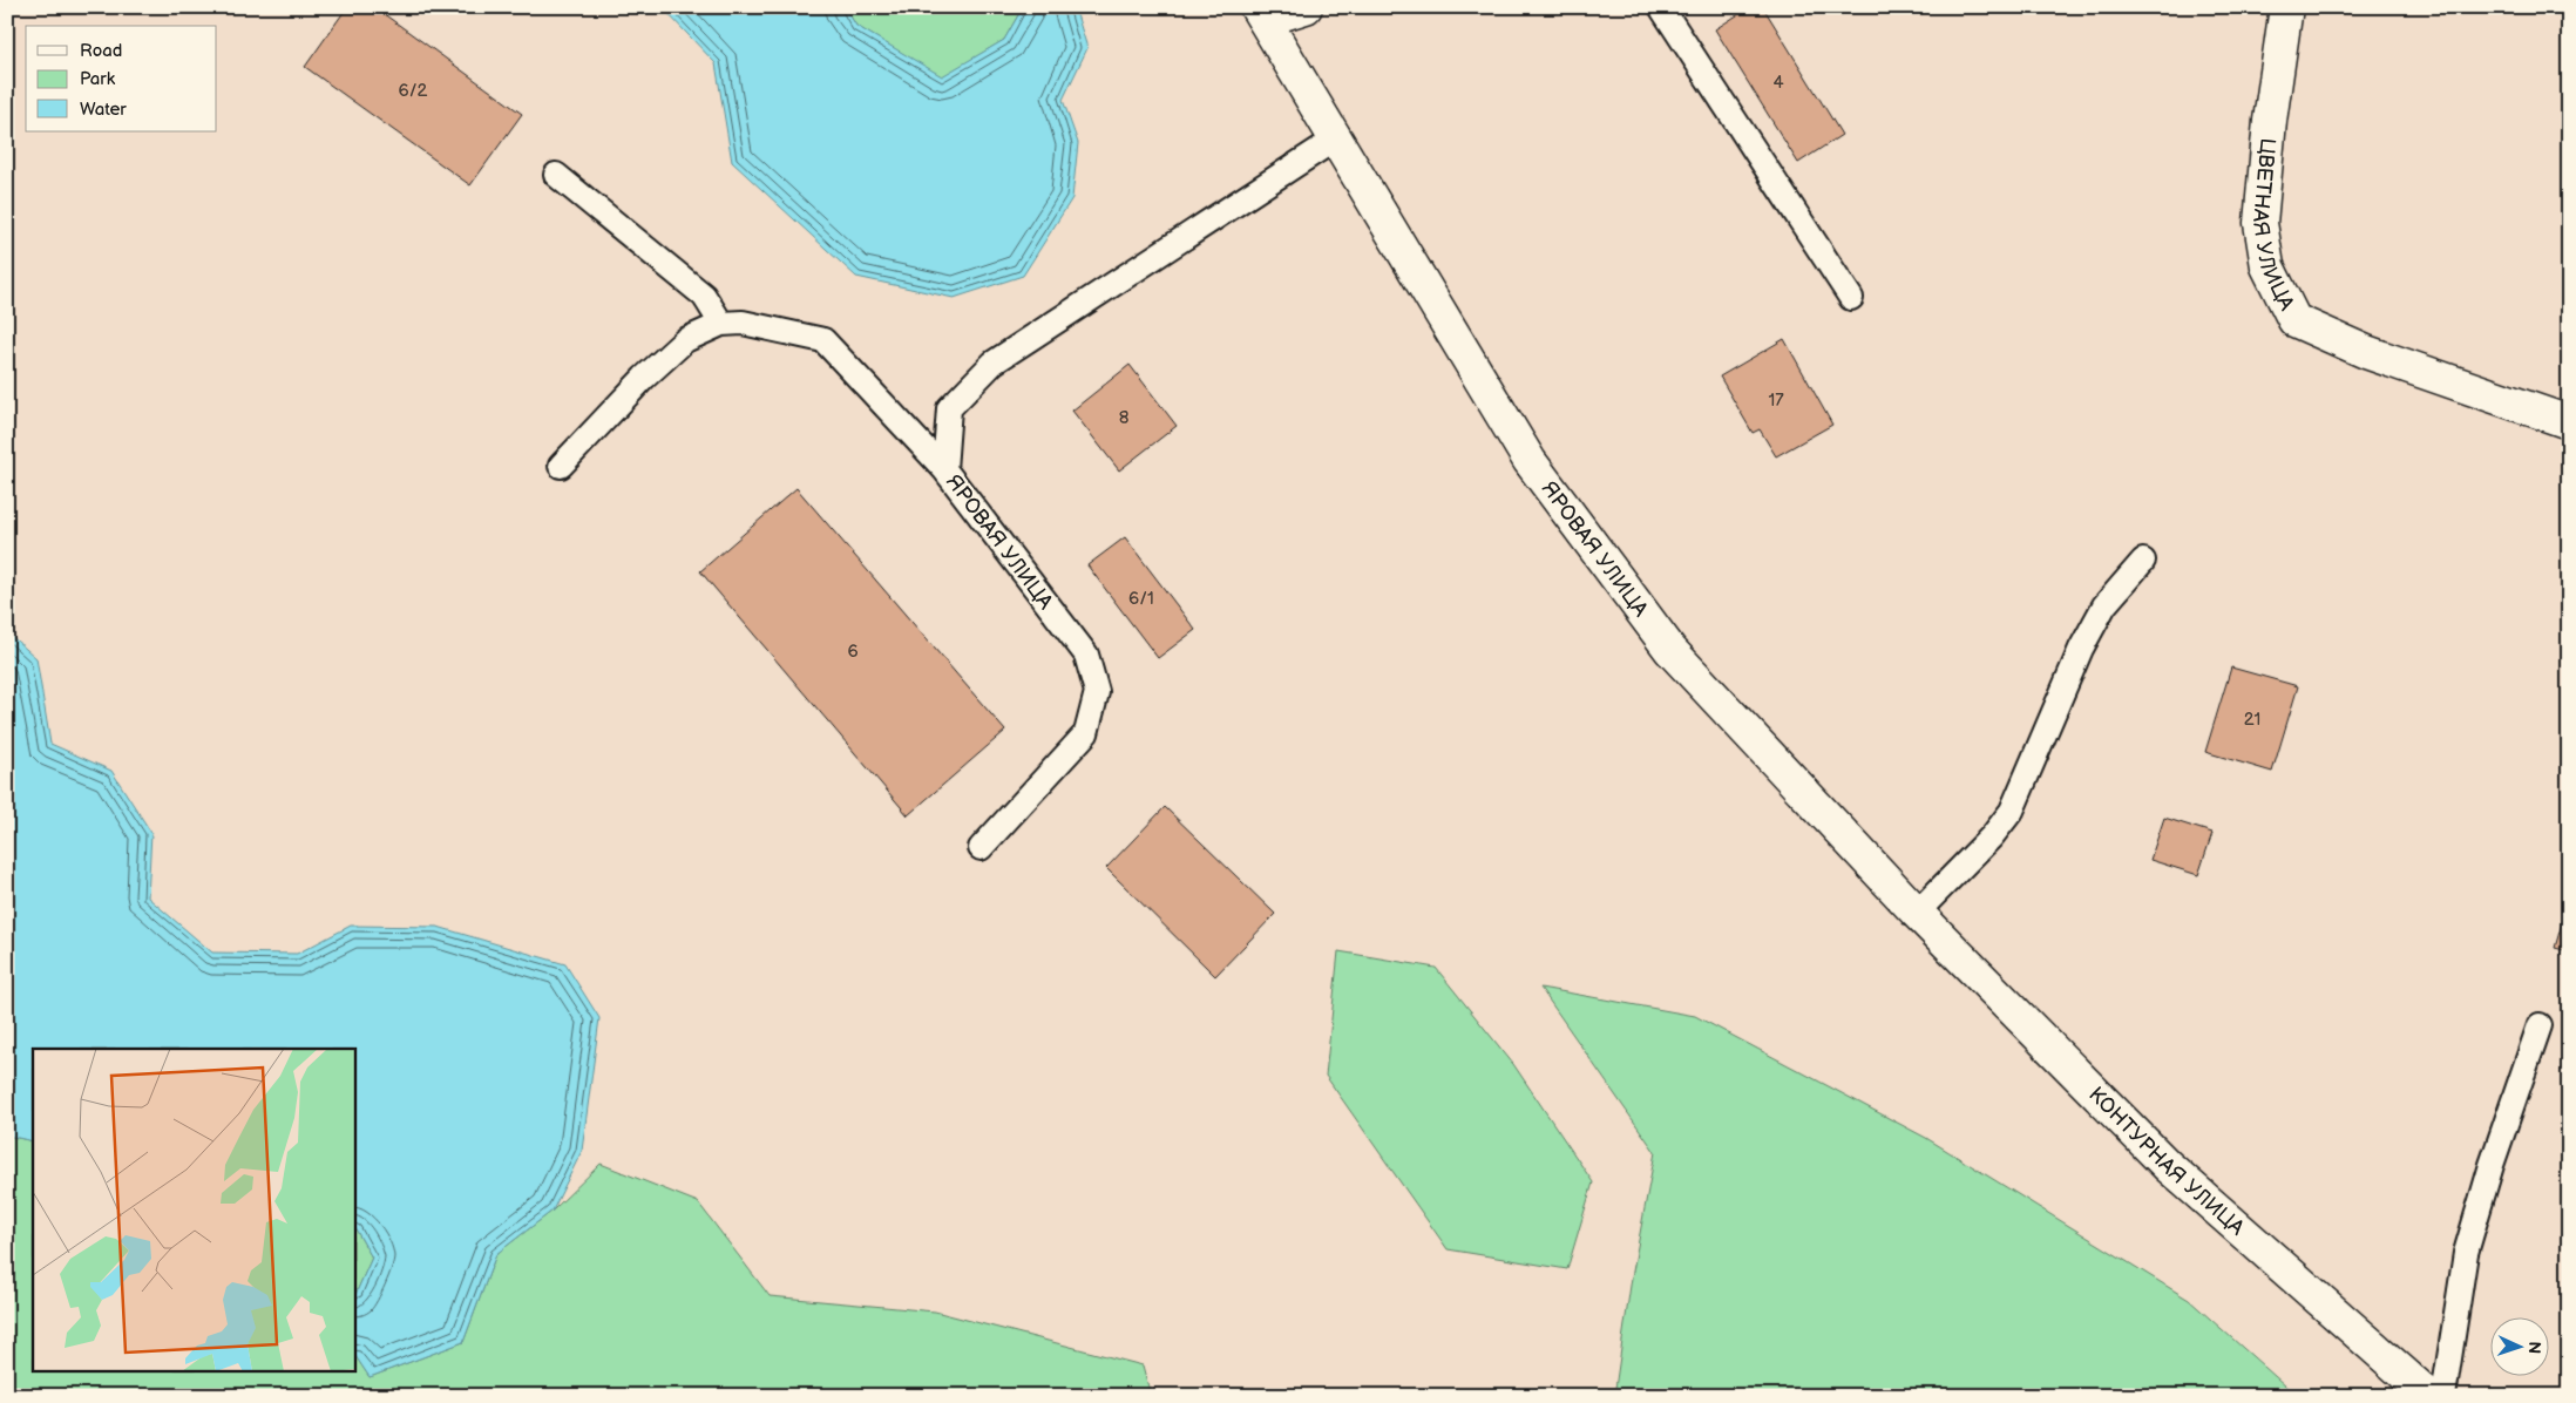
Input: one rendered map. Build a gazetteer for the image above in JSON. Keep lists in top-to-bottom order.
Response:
{
  "streets": {
    "street": ["ЦВЕТНАЯ УЛИЦА", "ЯРОВАЯ УЛИЦА", "КОНТУРНАЯ УЛИЦА"]
  },
  "crossings": [
    ["ЯРОВАЯ УЛИЦА", "КОНТУРНАЯ УЛИЦА"]
  ],
  "house_numbers": [
    "4",
    "6/2",
    "17",
    "8",
    "6/1",
    "6",
    "21"
  ],
  "legend": ["Road", "Park", "Water"],
  "north": "right"
}
